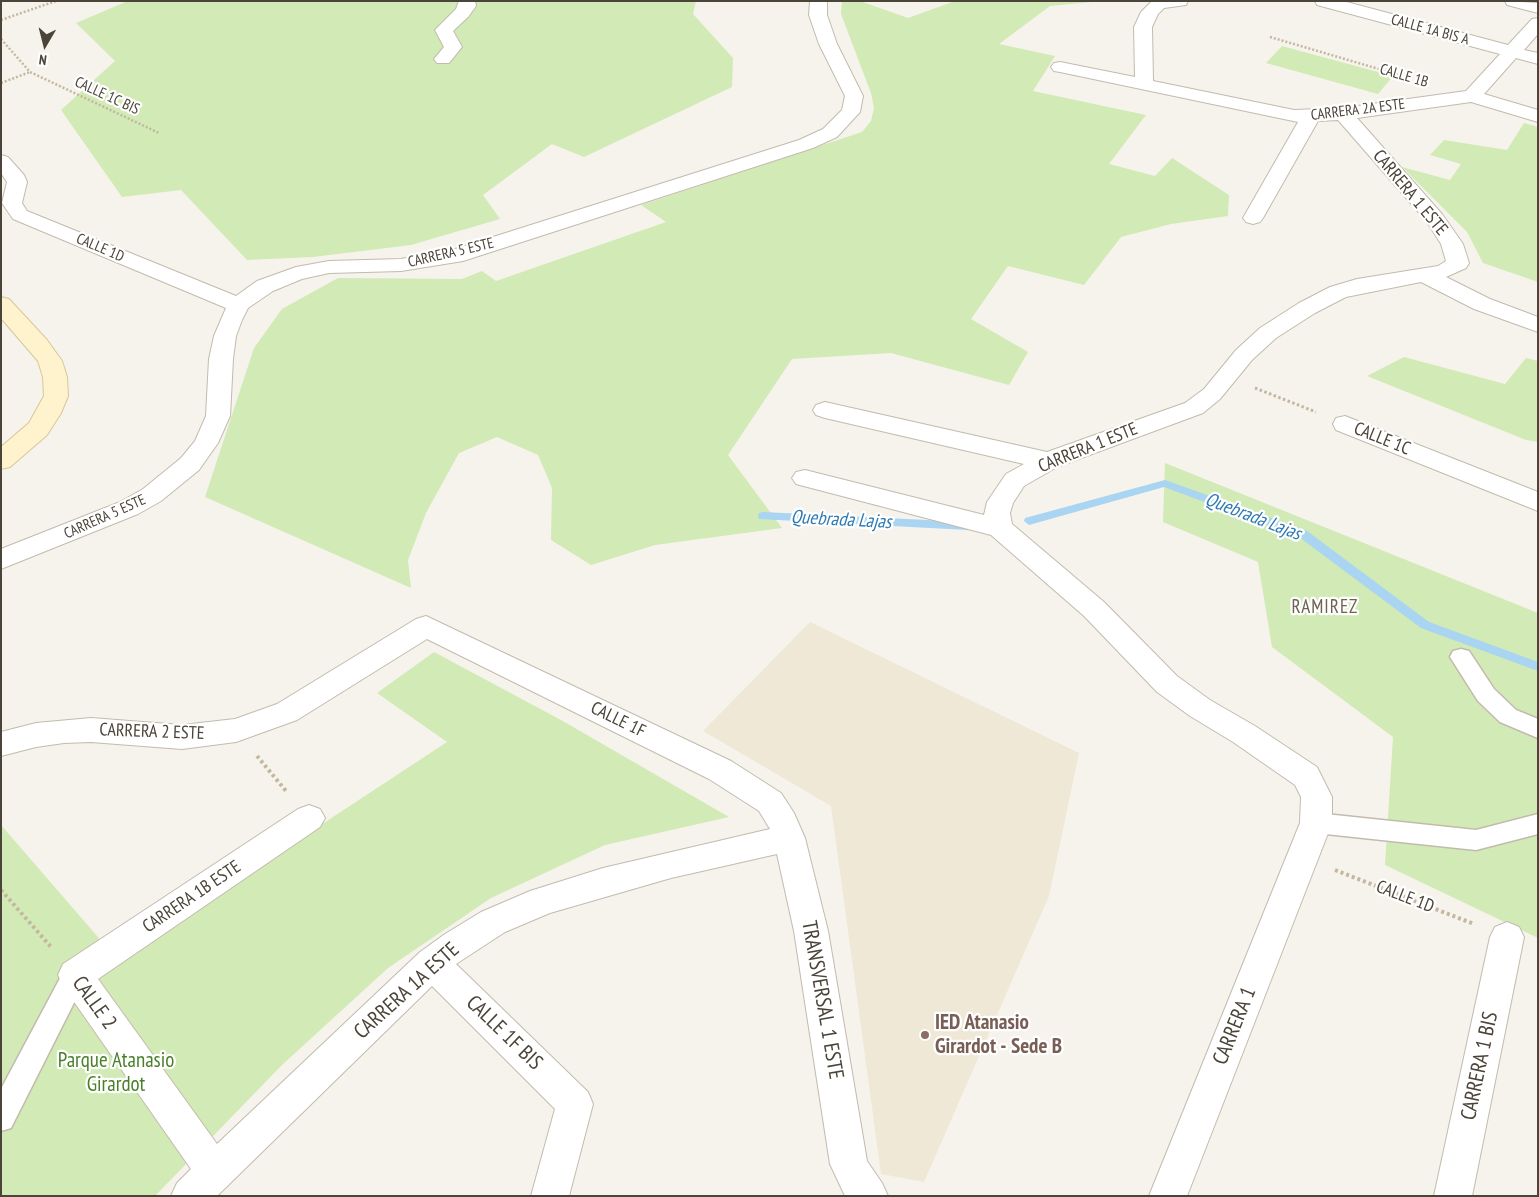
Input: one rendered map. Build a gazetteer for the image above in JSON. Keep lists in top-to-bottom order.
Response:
{
  "streets": {
    "street": [
      "CALLE 1A BIS A",
      "CARRERA 2A ESTE",
      "CARRERA 1 ESTE",
      "CALLE 1D",
      "CARRERA 5 ESTE",
      "CALLE 1C",
      "CALLE 1F",
      "CARRERA 2 ESTE",
      "CARRERA 1B ESTE",
      "CARRERA 1A ESTE",
      "TRANSVERSAL 1 ESTE",
      "CALLE 2",
      "CARRERA 1",
      "CALLE 1F BIS",
      "CARRERA 1 BIS"
    ],
    "path": ["CALLE 1B", "CALLE 1C BIS"]
  },
  "crossings": [
    ["CARRERA 2A ESTE", "CARRERA 1 ESTE"],
    ["CARRERA 1 ESTE", "CALLE 1C"],
    ["CALLE 1D", "CARRERA 5 ESTE"],
    ["CALLE 1D", "CARRERA 1"],
    ["CALLE 1D", "CARRERA 1 BIS"],
    ["CALLE 1F", "CARRERA 2 ESTE"],
    ["CALLE 1F", "CARRERA 1A ESTE"],
    ["CALLE 1F", "TRANSVERSAL 1 ESTE"],
    ["CARRERA 1B ESTE", "CALLE 2"],
    ["CARRERA 1A ESTE", "TRANSVERSAL 1 ESTE"],
    ["CARRERA 1A ESTE", "CALLE 2"],
    ["CARRERA 1A ESTE", "CALLE 1F BIS"]
  ],
  "districts": ["RAMIREZ"],
  "water": ["Quebrada Lajas"],
  "parks": ["Parque Atanasio Girardot"],
  "places": ["IED Atanasio Girardot - Sede B"],
  "north": "bottom"
}
